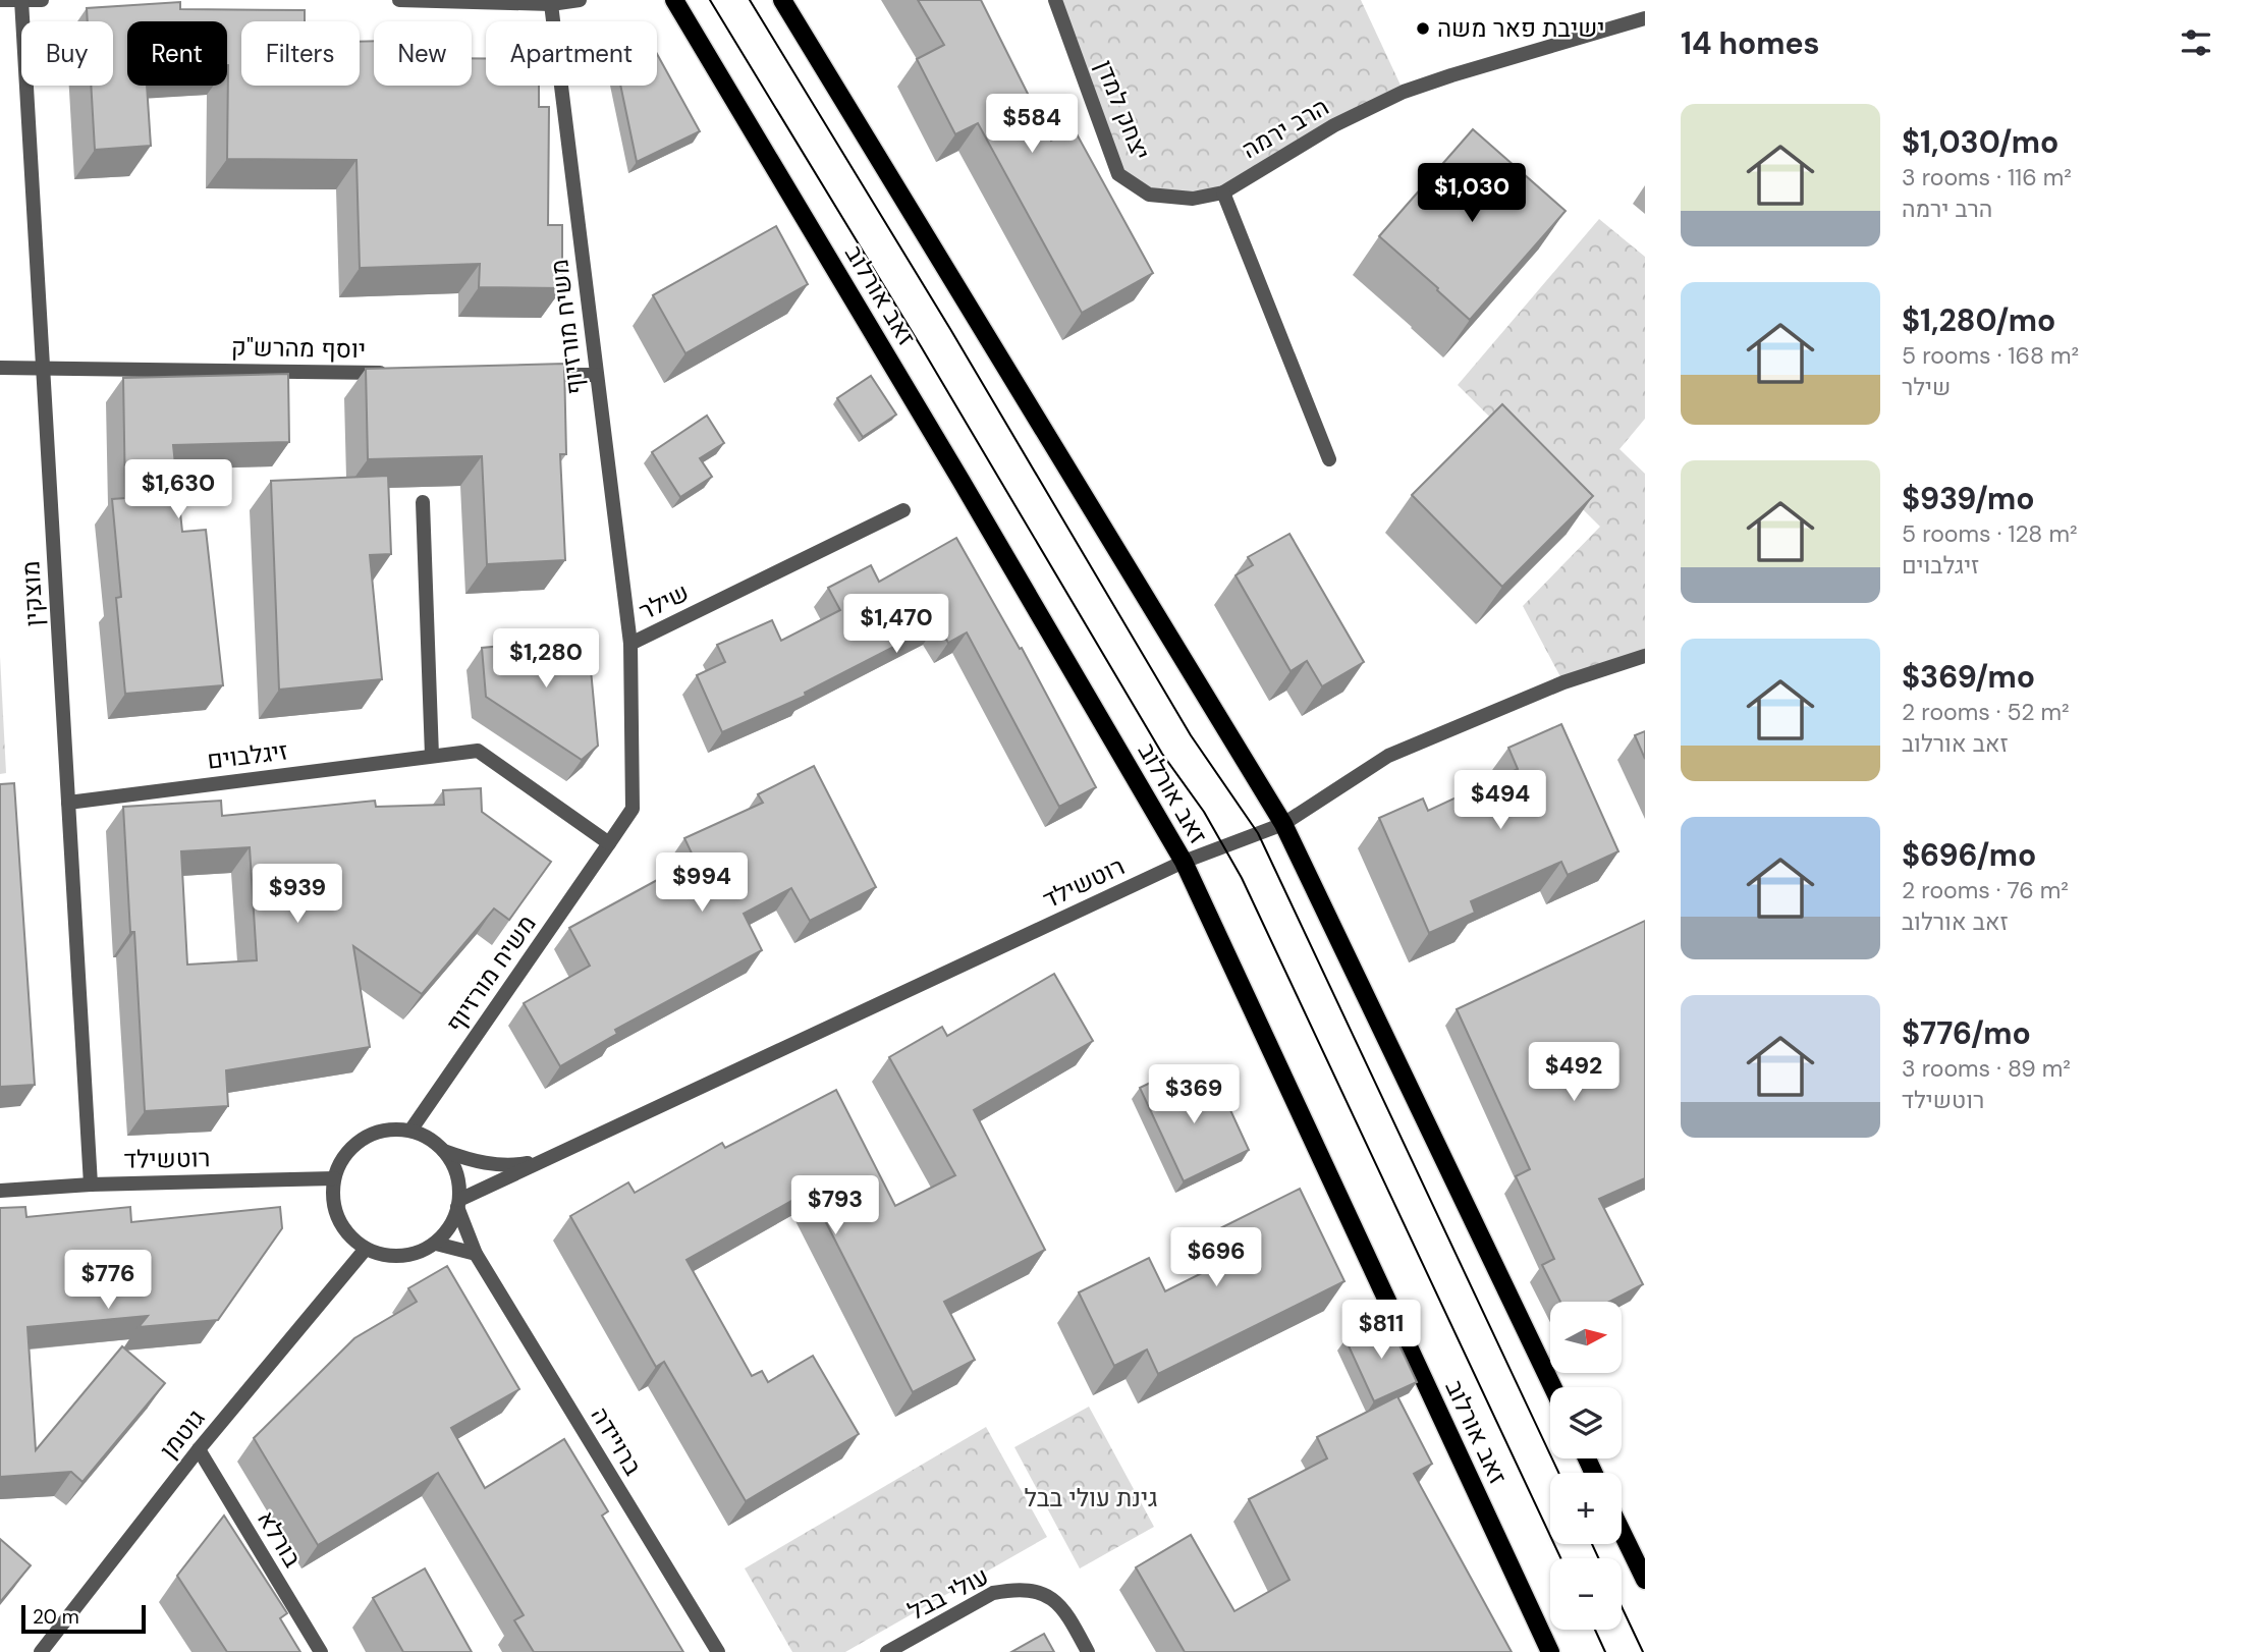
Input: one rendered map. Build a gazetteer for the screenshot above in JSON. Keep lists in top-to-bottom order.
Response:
{
  "streets": {
    "main road": ["זאב אורלוב"],
    "street": [
      "יצחק למדן",
      "הרב ירמה",
      "משיח מורזיוף",
      "יוסף מהרש\"ק",
      "מוצקין",
      "שילר",
      "זיגלבוים",
      "רוטשילד",
      "גוטמן",
      "ברויידה",
      "בורלא",
      "עולי בבל"
    ]
  },
  "crossings": [
    ["יצחק למדן", "הרב ירמה"],
    ["זאב אורלוב", "רוטשילד"],
    ["משיח מורזיוף", "שילר"],
    ["משיח מורזיוף", "זיגלבוים"],
    ["משיח מורזיוף", "רוטשילד"],
    ["משיח מורזיוף", "גוטמן"],
    ["משיח מורזיוף", "ברויידה"],
    ["יוסף מהרש\"ק", "מוצקין"],
    ["מוצקין", "זיגלבוים"],
    ["מוצקין", "רוטשילד"],
    ["שילר", "זיגלבוים"],
    ["רוטשילד", "גוטמן"],
    ["רוטשילד", "ברויידה"],
    ["גוטמן", "ברויידה"],
    ["גוטמן", "בורלא"]
  ],
  "parks": ["גינת עולי בבל"],
  "places": ["ישיבת פאר משה"],
  "scale_bar": "20 m",
  "north": "right",
  "page": {
    "heading": "14 homes",
    "chip": [
      "Buy",
      "Rent",
      "Filters",
      "New",
      "Apartment"
    ],
    "list": [
      {
        "name": "$1,030/mo",
        "note": "3 rooms · 116 m² · הרב ירמה"
      },
      {
        "name": "$1,280/mo",
        "note": "5 rooms · 168 m² · שילר"
      },
      {
        "name": "$939/mo",
        "note": "5 rooms · 128 m² · זיגלבוים"
      },
      {
        "name": "$369/mo",
        "note": "2 rooms · 52 m² · זאב אורלוב"
      },
      {
        "name": "$696/mo",
        "note": "2 rooms · 76 m² · זאב אורלוב"
      },
      {
        "name": "$776/mo",
        "note": "3 rooms · 89 m² · רוטשילד"
      }
    ],
    "price": [
      "$584",
      "$1,030",
      "$1,630",
      "$1,470",
      "$1,280",
      "$494",
      "$994",
      "$939",
      "$492",
      "$369",
      "$793",
      "$696",
      "$776",
      "$811"
    ],
    "map_buttons": ["+", "−"],
    "scale": "20 m"
  }
}
